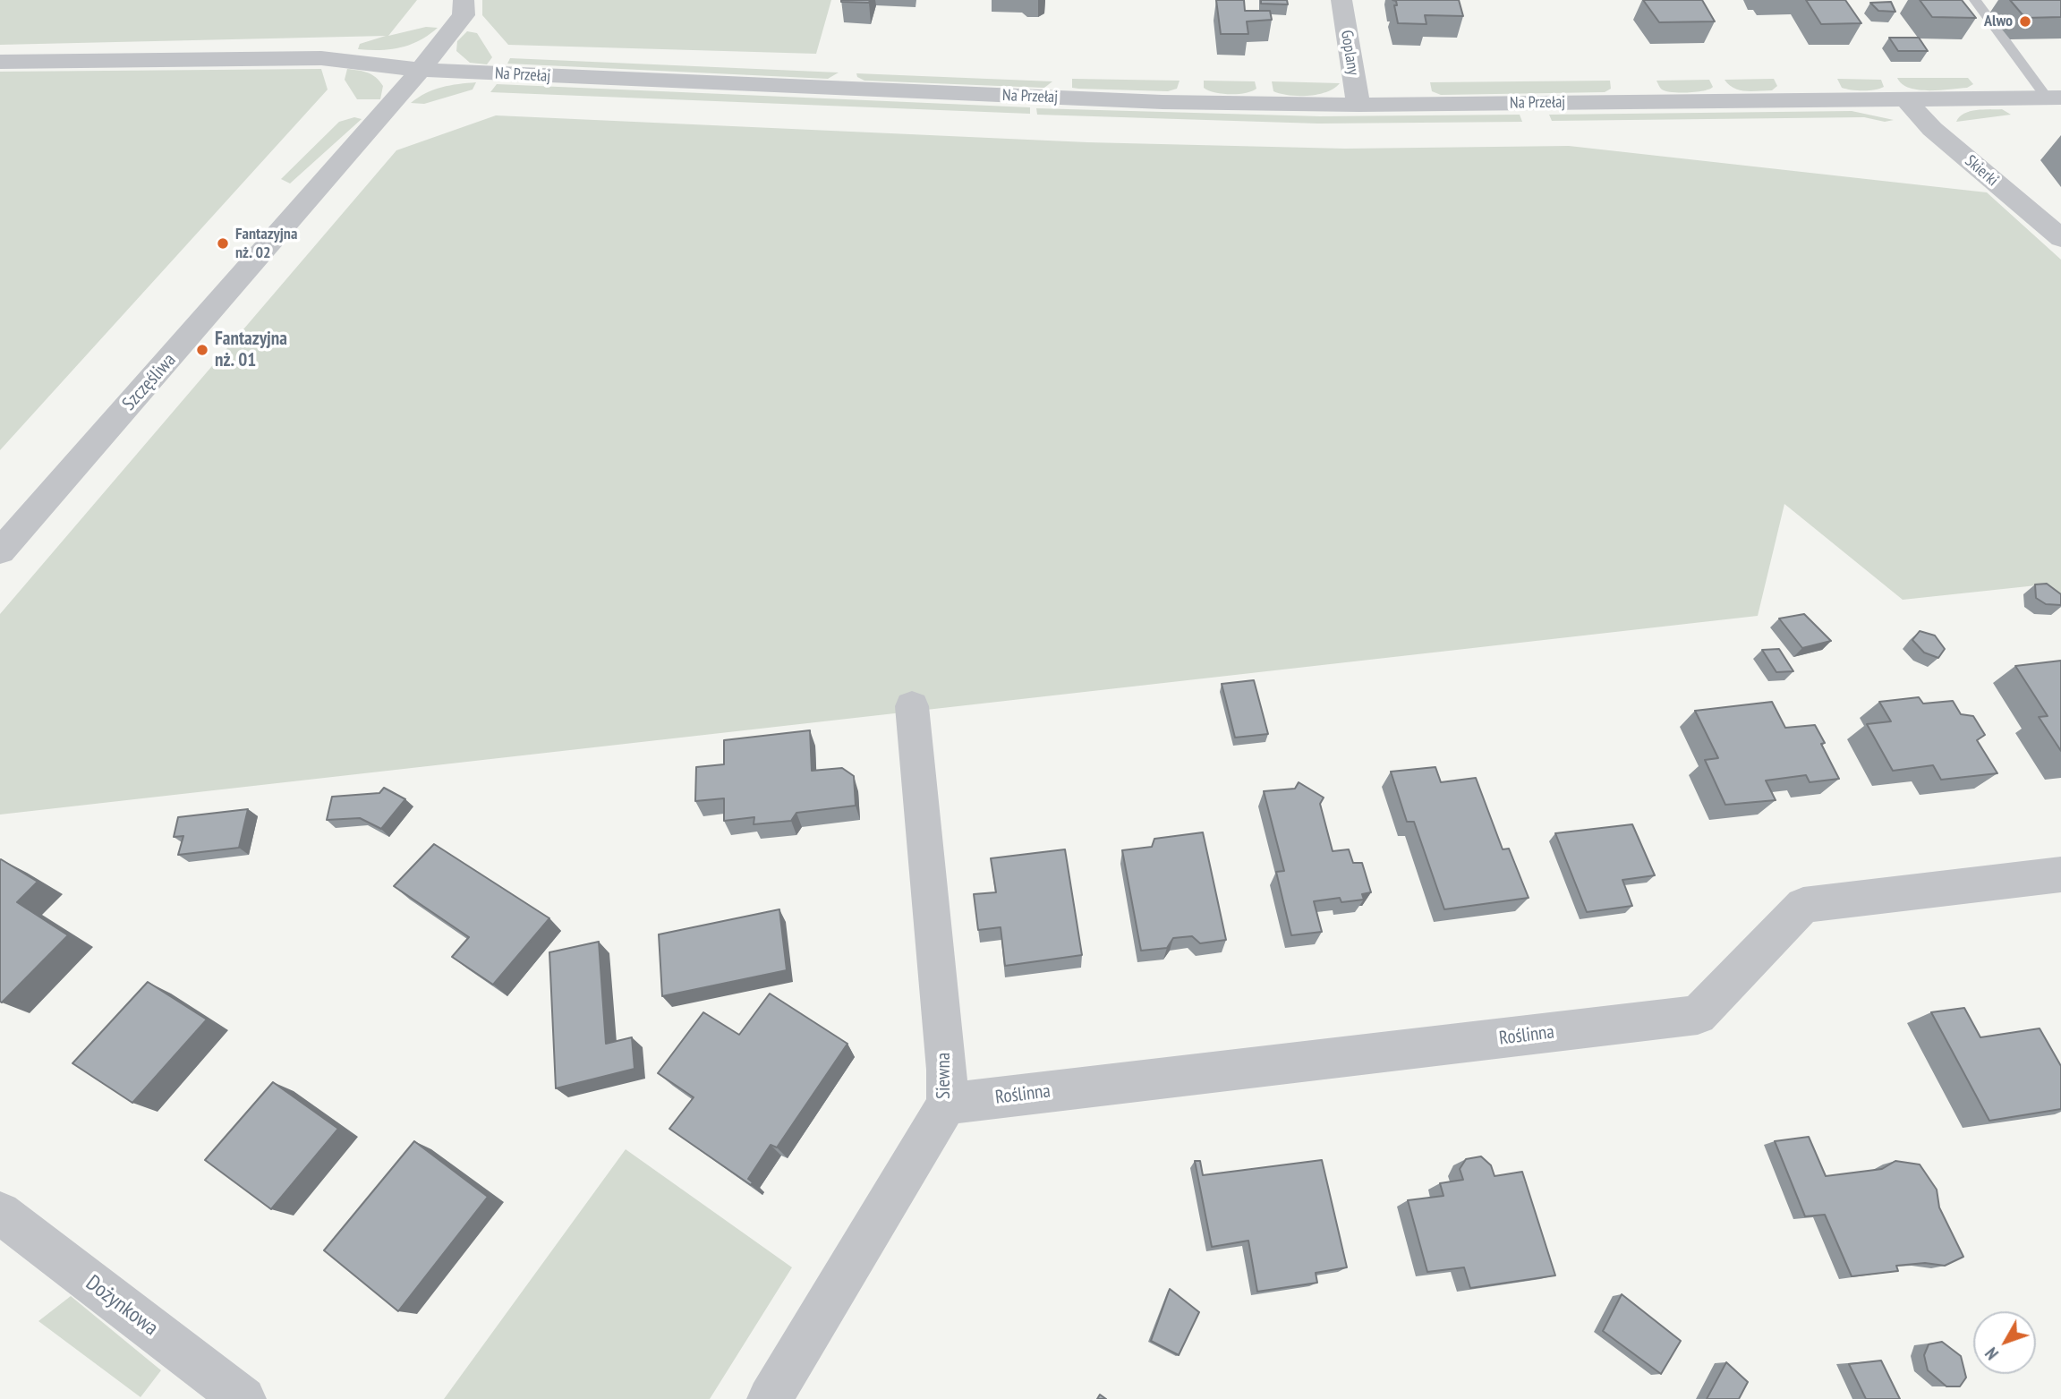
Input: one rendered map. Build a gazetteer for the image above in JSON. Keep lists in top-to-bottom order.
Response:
{
  "streets": {
    "street": [
      "Goplany",
      "Na Przełaj",
      "Skierki",
      "Szczęśliwa",
      "Roślinna",
      "Siewna",
      "Dożynkowa"
    ]
  },
  "crossings": [
    ["Goplany", "Na Przełaj"],
    ["Na Przełaj", "Skierki"],
    ["Na Przełaj", "Szczęśliwa"],
    ["Roślinna", "Siewna"]
  ],
  "places": ["Alwo", "Fantazyjna nż. 02", "Fantazyjna nż. 01"],
  "north": "bottom left"
}
